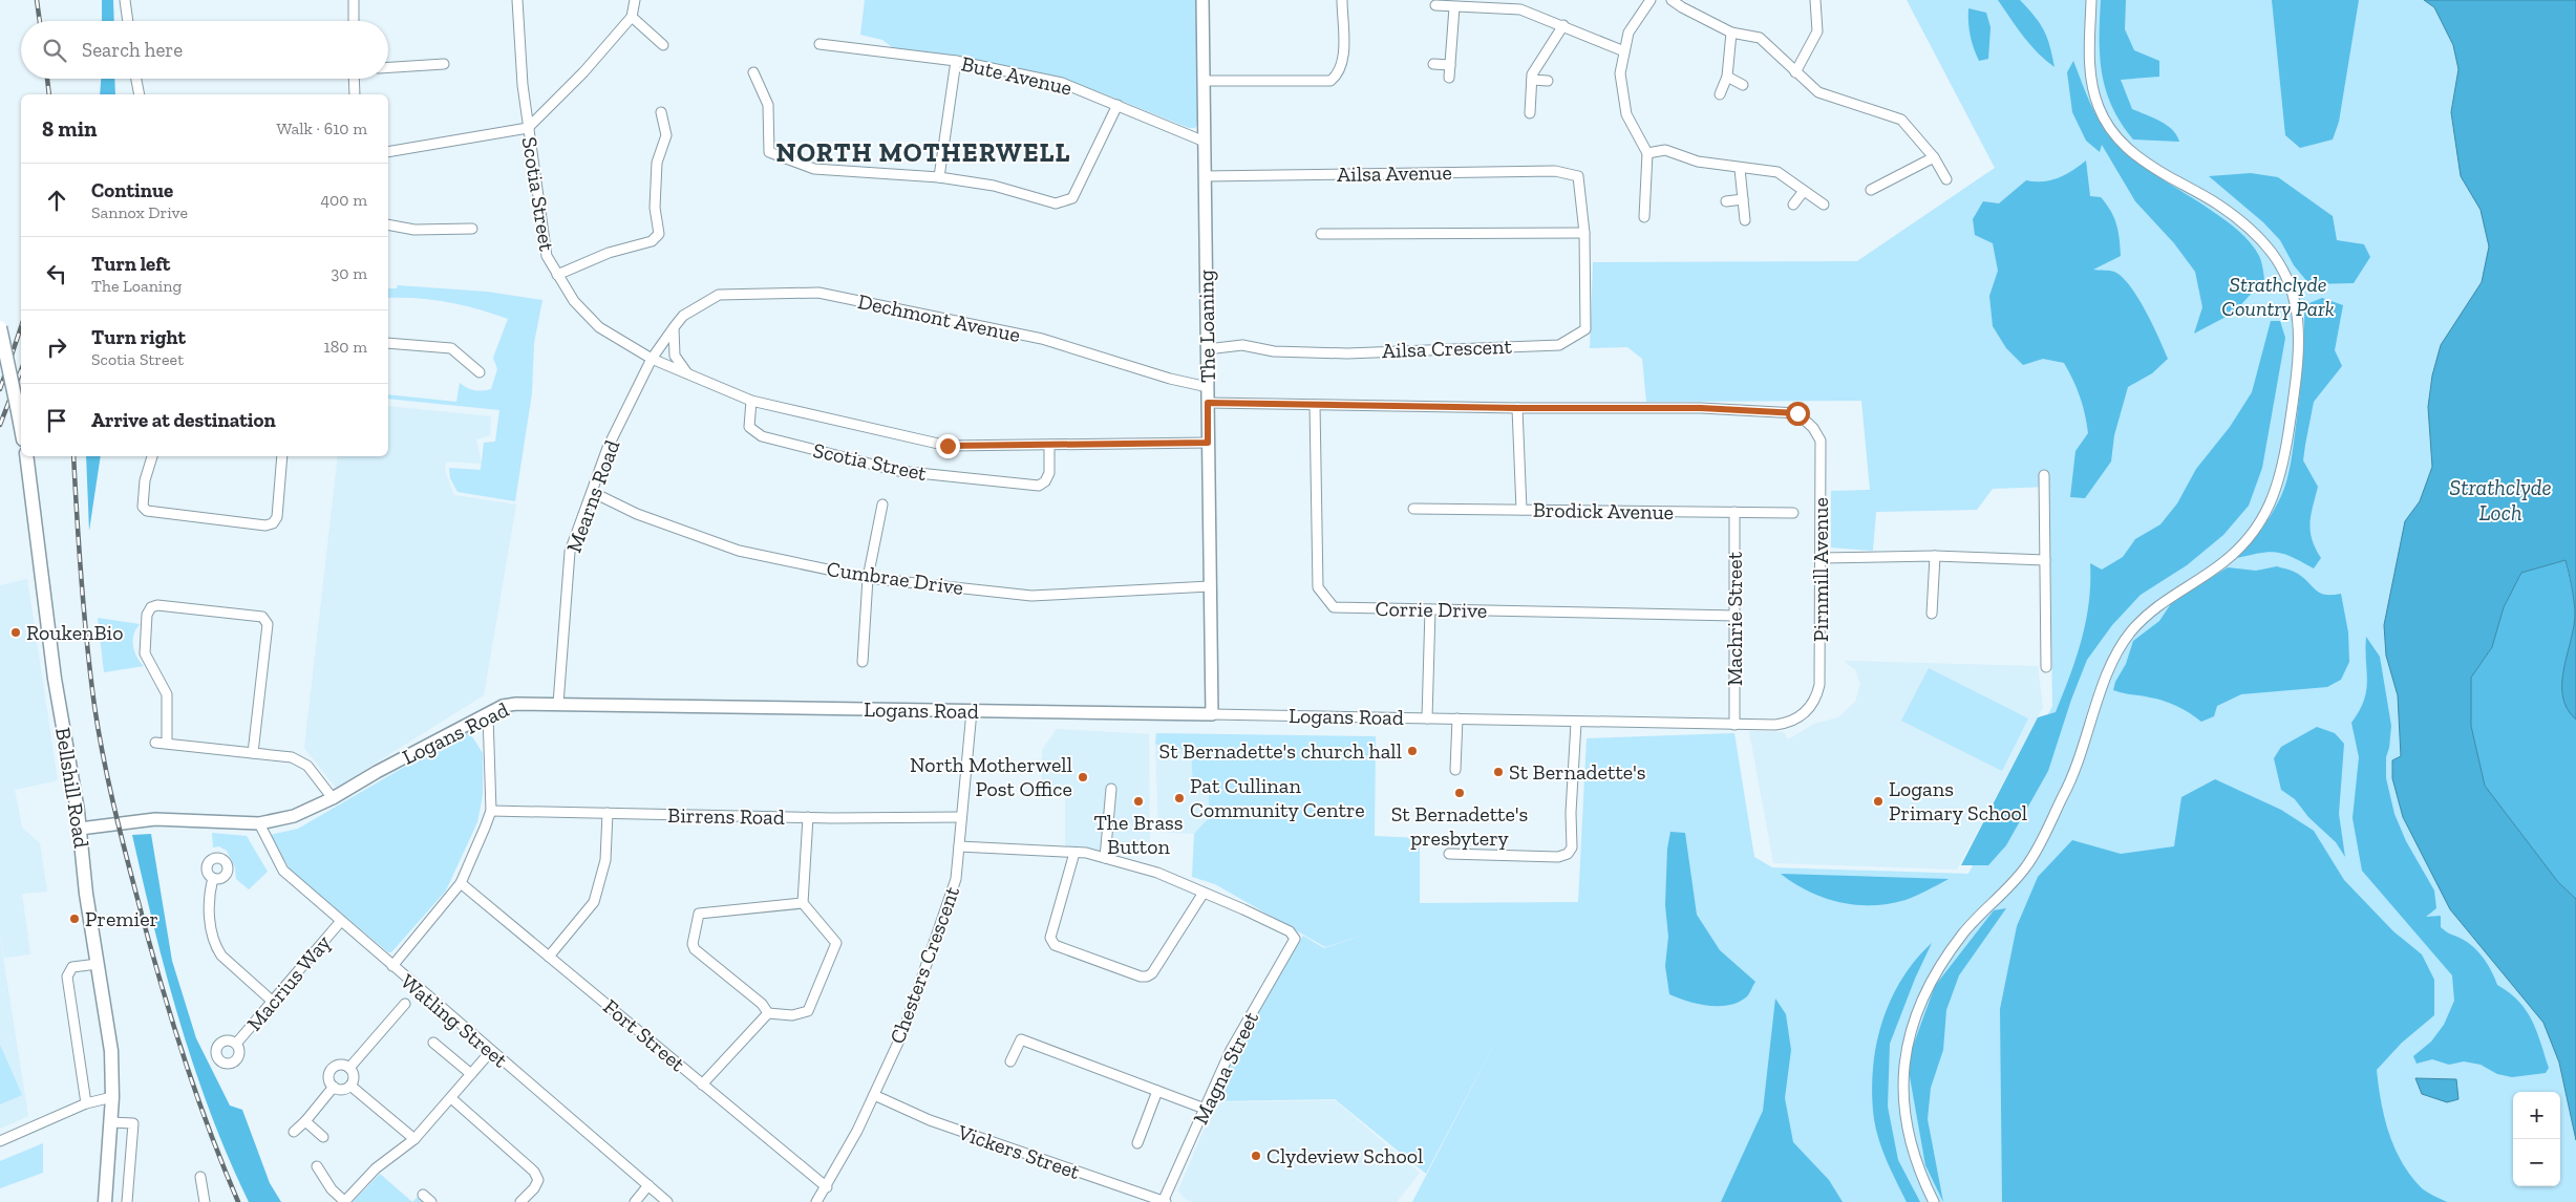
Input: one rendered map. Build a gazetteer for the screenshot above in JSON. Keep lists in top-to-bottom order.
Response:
{
  "streets": {
    "main road": ["Bellshill Road"],
    "street": [
      "Bute Avenue",
      "Ailsa Avenue",
      "Scotia Street",
      "Dechmont Avenue",
      "The Loaning",
      "Ailsa Crescent",
      "Mearns Road",
      "Brodick Avenue",
      "Pirnmill Avenue",
      "Cumbrae Drive",
      "Corrie Drive",
      "Machrie Street",
      "Logans Road",
      "Birrens Road",
      "Chesters Crescent",
      "Macrius Way",
      "Watling Street",
      "Fort Street",
      "Magna Street",
      "Vickers Street"
    ]
  },
  "crossings": [
    ["Bute Avenue", "The Loaning"],
    ["Ailsa Avenue", "The Loaning"],
    ["Ailsa Avenue", "Ailsa Crescent"],
    ["Scotia Street", "Dechmont Avenue"],
    ["Scotia Street", "The Loaning"],
    ["Scotia Street", "Mearns Road"],
    ["Dechmont Avenue", "The Loaning"],
    ["Dechmont Avenue", "Mearns Road"],
    ["The Loaning", "Ailsa Crescent"],
    ["The Loaning", "Cumbrae Drive"],
    ["The Loaning", "Logans Road"],
    ["Mearns Road", "Cumbrae Drive"],
    ["Mearns Road", "Logans Road"],
    ["Brodick Avenue", "Machrie Street"],
    ["Pirnmill Avenue", "Logans Road"],
    ["Corrie Drive", "Machrie Street"],
    ["Machrie Street", "Logans Road"],
    ["Logans Road", "Bellshill Road"],
    ["Logans Road", "Chesters Crescent"],
    ["Logans Road", "Watling Street"],
    ["Birrens Road", "Chesters Crescent"],
    ["Chesters Crescent", "Fort Street"],
    ["Chesters Crescent", "Vickers Street"],
    ["Macrius Way", "Watling Street"],
    ["Magna Street", "Vickers Street"]
  ],
  "districts": ["NORTH MOTHERWELL"],
  "water": ["Strathclyde Loch"],
  "parks": ["Strathclyde Country Park"],
  "places": [
    "RoukenBio",
    "St Bernadette's church hall",
    "St Bernadette's",
    "North Motherwell Post Office",
    "St Bernadette's presbytery",
    "Pat Cullinan Community Centre",
    "The Brass Button",
    "Logans Primary School",
    "Premier",
    "Clydeview School"
  ],
  "page": {
    "search": "Search here",
    "heading": ["8 min", "Walk · 610 m"],
    "list": [
      ["Continue", "Sannox Drive", "400 m"],
      ["Turn left", "The Loaning", "30 m"],
      ["Turn right", "Scotia Street", "180 m"],
      "Arrive at destination"
    ],
    "map_buttons": ["+", "−"]
  }
}
